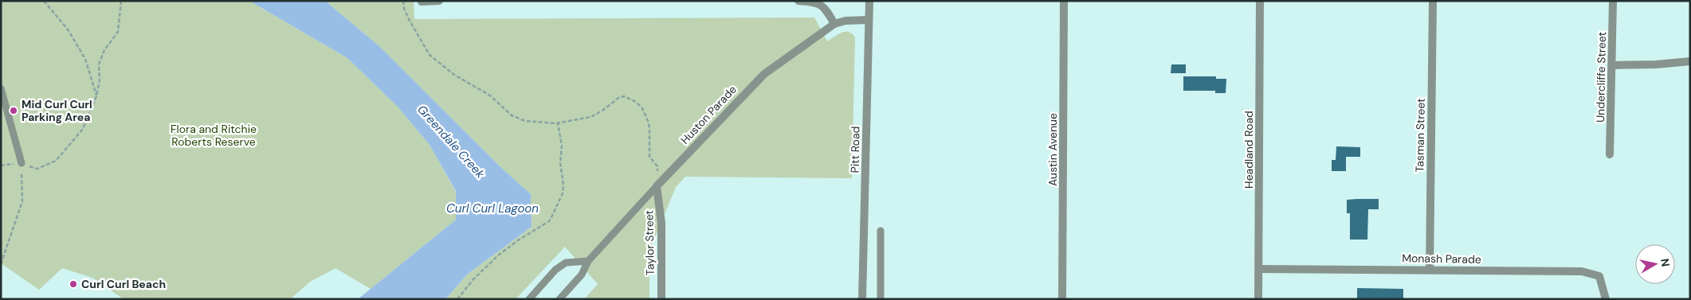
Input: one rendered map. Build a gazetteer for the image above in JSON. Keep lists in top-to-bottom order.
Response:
{
  "streets": {
    "street": [
      "Undercliffe Street",
      "Huston Parade",
      "Tasman Street",
      "Pitt Road",
      "Austin Avenue",
      "Headland Road",
      "Taylor Street",
      "Monash Parade"
    ]
  },
  "crossings": [
    ["Huston Parade", "Pitt Road"],
    ["Huston Parade", "Taylor Street"],
    ["Tasman Street", "Monash Parade"],
    ["Headland Road", "Monash Parade"]
  ],
  "water": ["Greendale Creek", "Curl Curl Lagoon"],
  "parks": ["Flora and Ritchie Roberts Reserve"],
  "places": ["Mid Curl Curl Parking Area", "Curl Curl Beach"],
  "north": "right"
}
